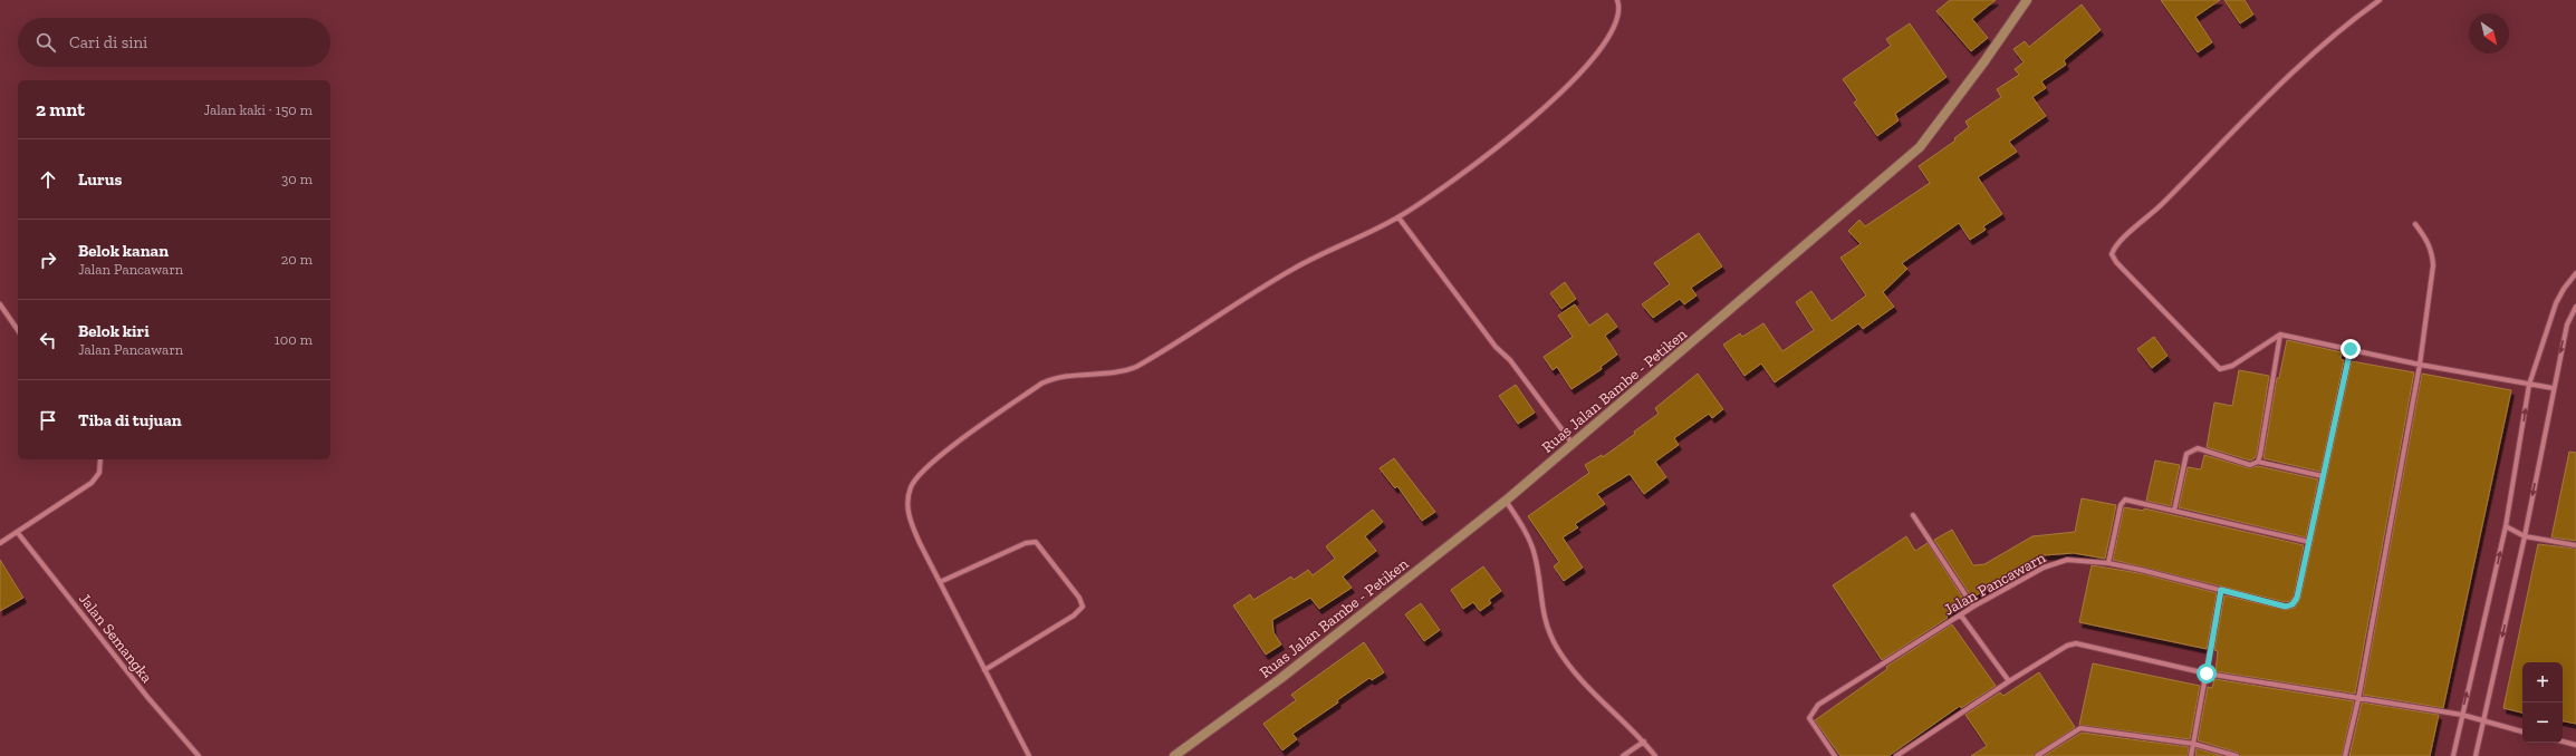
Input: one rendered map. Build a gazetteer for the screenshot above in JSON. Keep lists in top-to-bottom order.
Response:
{
  "streets": {
    "main road": ["Ruas Jalan Bambe - Petiken"],
    "street": ["Jalan Pancawarn", "Jalan Semangka"]
  },
  "north": "bottom right",
  "page": {
    "search": "Cari di sini",
    "heading": ["2 mnt", "Jalan kaki · 150 m"],
    "list": [
      ["Lurus", "30 m"],
      ["Belok kanan", "Jalan Pancawarn", "20 m"],
      ["Belok kiri", "Jalan Pancawarn", "100 m"],
      "Tiba di tujuan"
    ],
    "map_buttons": ["+", "−"]
  }
}
